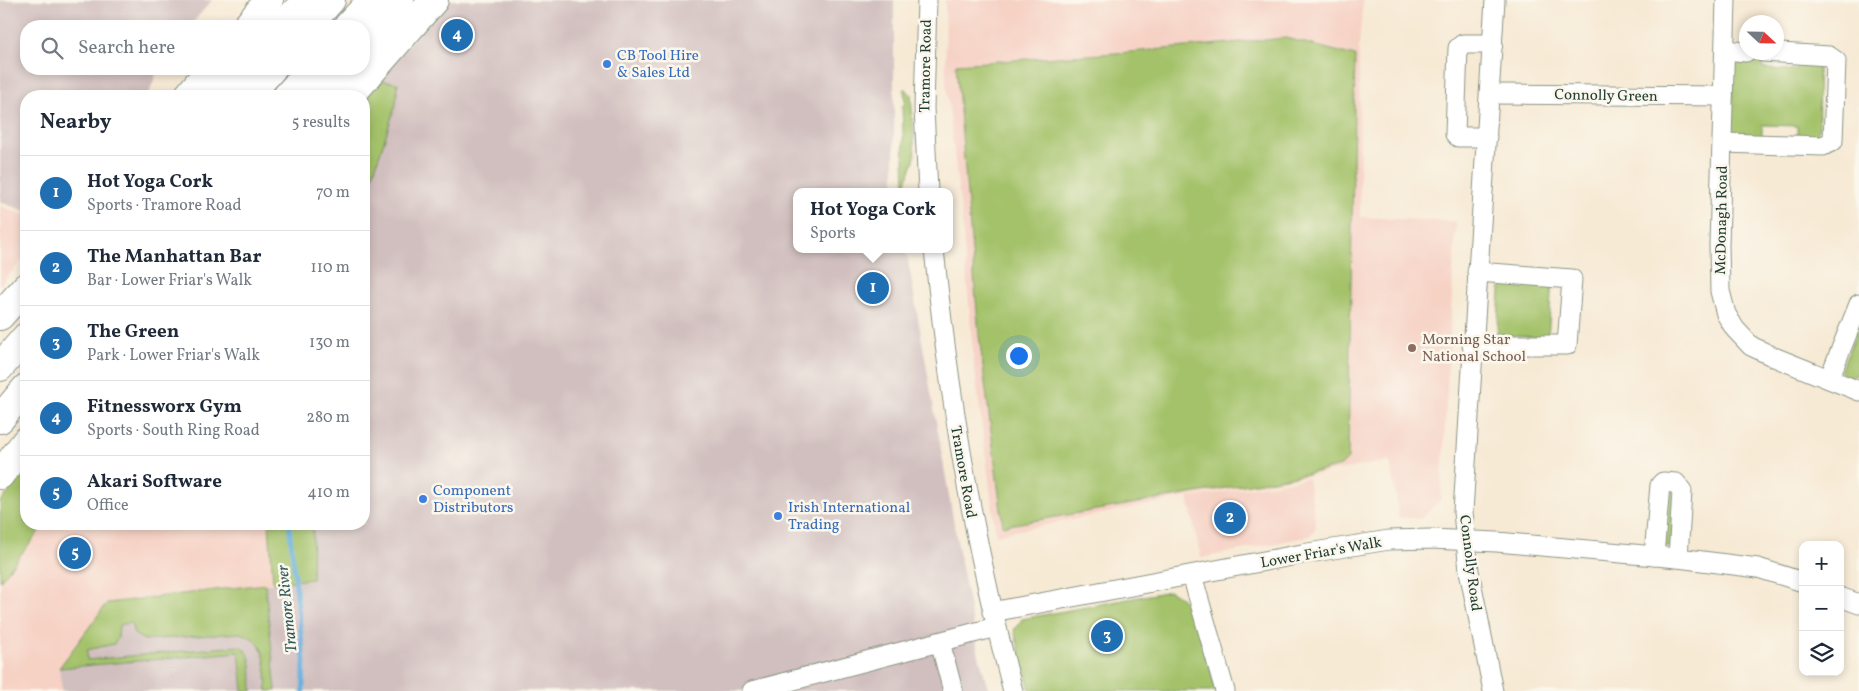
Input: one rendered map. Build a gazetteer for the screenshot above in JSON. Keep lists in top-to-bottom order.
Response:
{
  "streets": {
    "street": [
      "Tramore Road",
      "Connolly Green",
      "McDonagh Road",
      "Lower Friar's Walk",
      "Connolly Road"
    ]
  },
  "crossings": [
    ["Tramore Road", "Lower Friar's Walk"],
    ["Connolly Green", "McDonagh Road"],
    ["Connolly Green", "Connolly Road"],
    ["Lower Friar's Walk", "Connolly Road"]
  ],
  "water": ["Tramore River"],
  "places": [
    "CB Tool Hire & Sales Ltd",
    "Morning Star National School",
    "Component Distributors",
    "Irish International Trading"
  ],
  "north": "right",
  "page": {
    "pins": [
      "4",
      "1",
      "2",
      "5",
      "3"
    ],
    "search": "Search here",
    "heading": ["Nearby", "5 results"],
    "list": [
      {
        "mark": "1",
        "name": "Hot Yoga Cork",
        "note": "Sports · Tramore Road",
        "value": "70 m"
      },
      {
        "mark": "2",
        "name": "The Manhattan Bar",
        "note": "Bar · Lower Friar's Walk",
        "value": "110 m"
      },
      {
        "mark": "3",
        "name": "The Green",
        "note": "Park · Lower Friar's Walk",
        "value": "130 m"
      },
      {
        "mark": "4",
        "name": "Fitnessworx Gym",
        "note": "Sports · South Ring Road",
        "value": "280 m"
      },
      {
        "mark": "5",
        "name": "Akari Software",
        "note": "Office",
        "value": "410 m"
      }
    ],
    "popup": ["Hot Yoga Cork", "Sports"],
    "map_buttons": ["+", "−"]
  }
}
